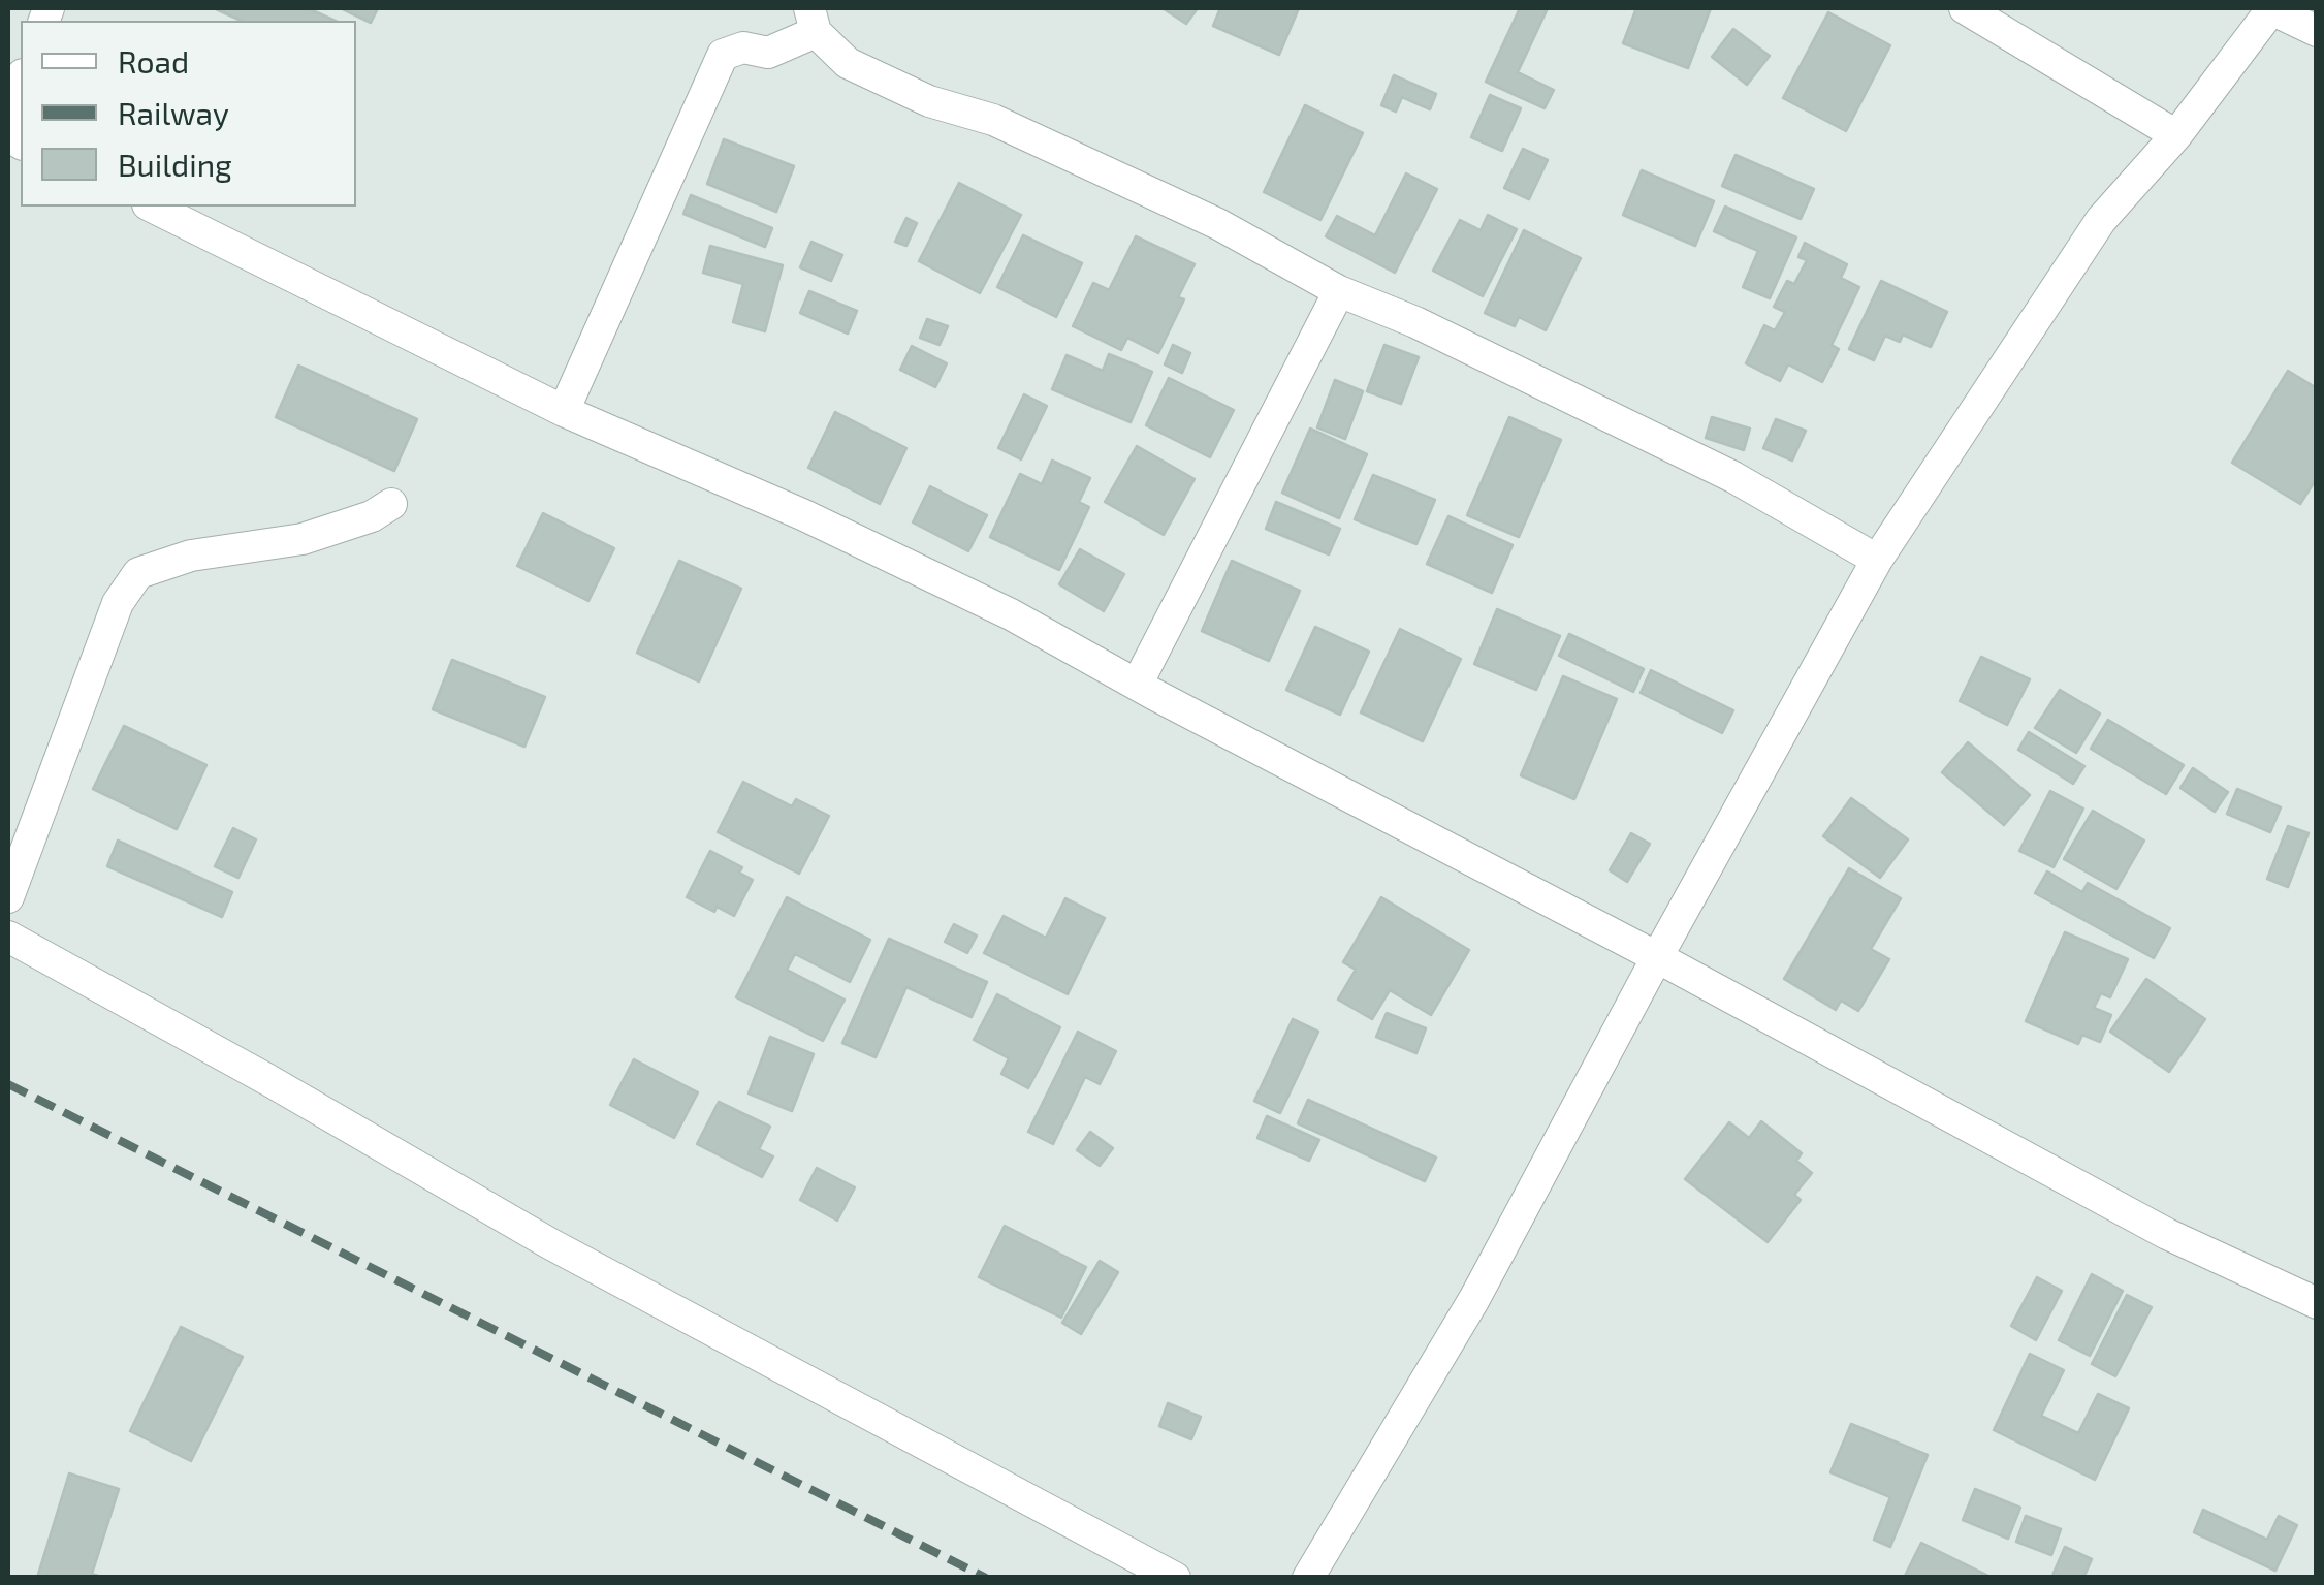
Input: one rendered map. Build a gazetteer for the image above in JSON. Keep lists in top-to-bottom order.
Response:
{
  "legend": ["Road", "Railway", "Building"]
}
